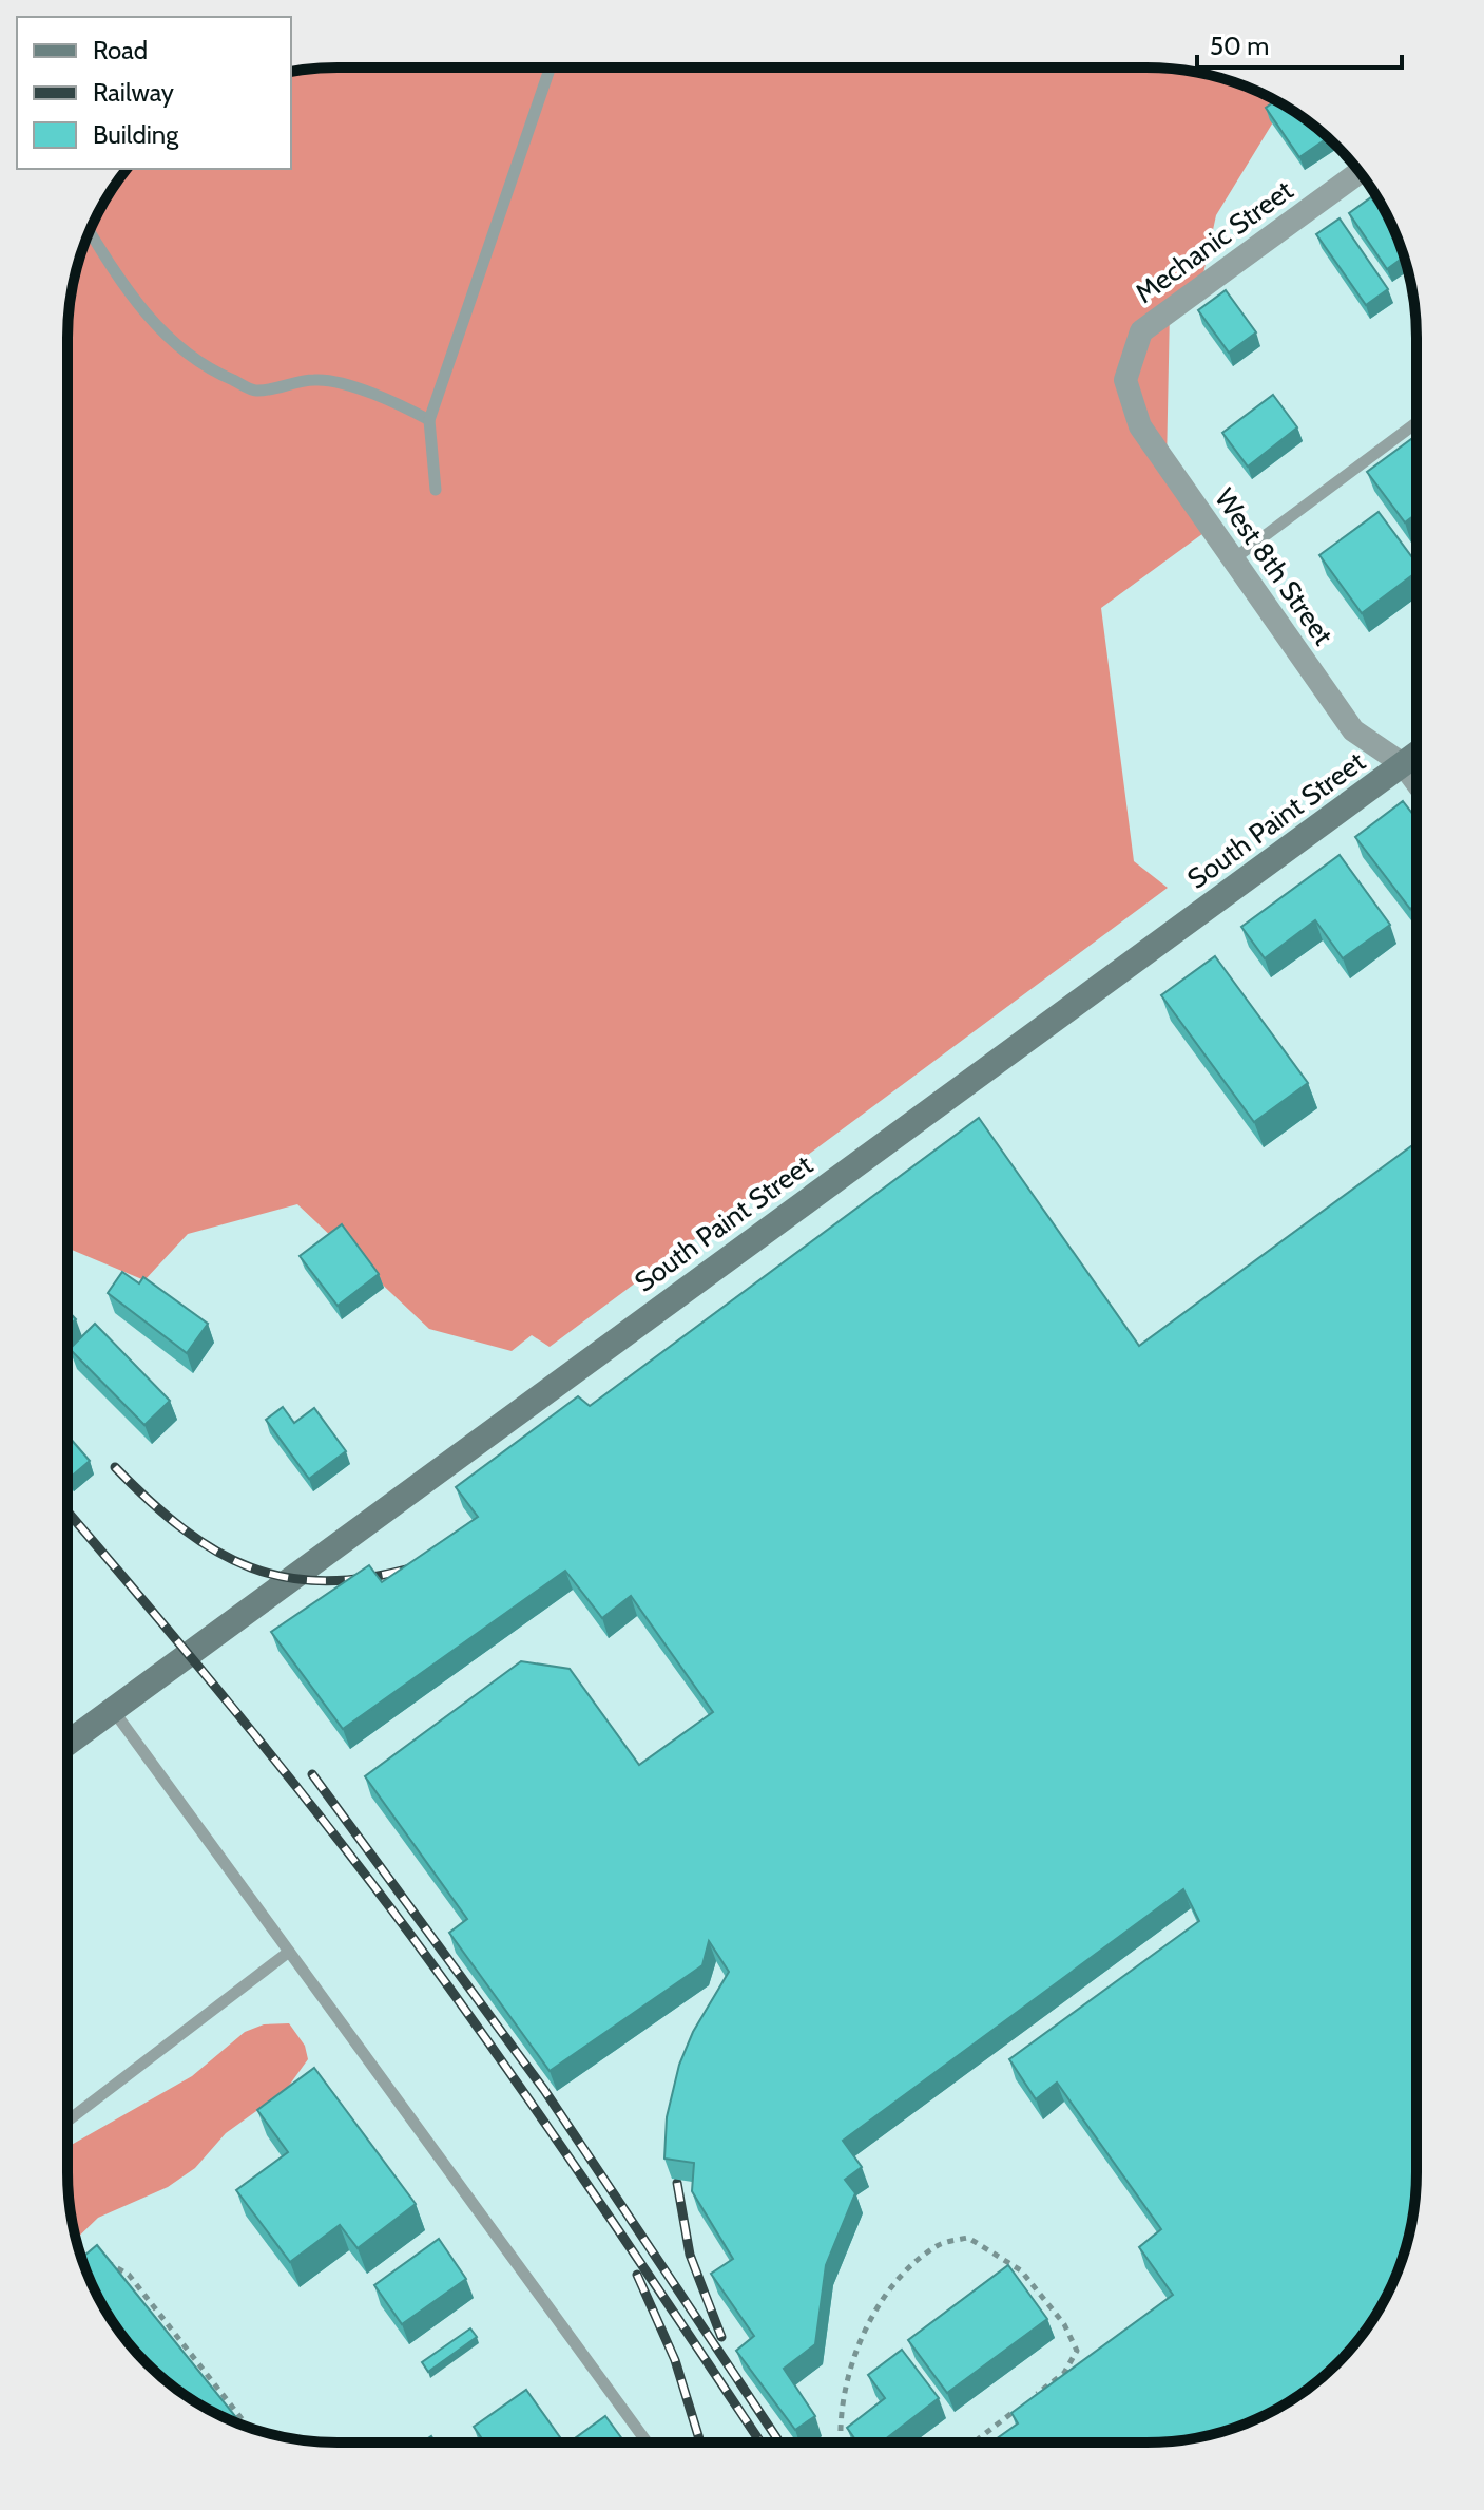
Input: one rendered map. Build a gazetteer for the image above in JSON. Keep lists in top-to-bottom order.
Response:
{
  "streets": {
    "main road": ["South Paint Street"],
    "street": ["Mechanic Street", "West 8th Street"]
  },
  "crossings": [
    ["Mechanic Street", "West 8th Street"],
    ["West 8th Street", "South Paint Street"]
  ],
  "legend": ["Road", "Railway", "Building"],
  "scale_bar": "50 m"
}
